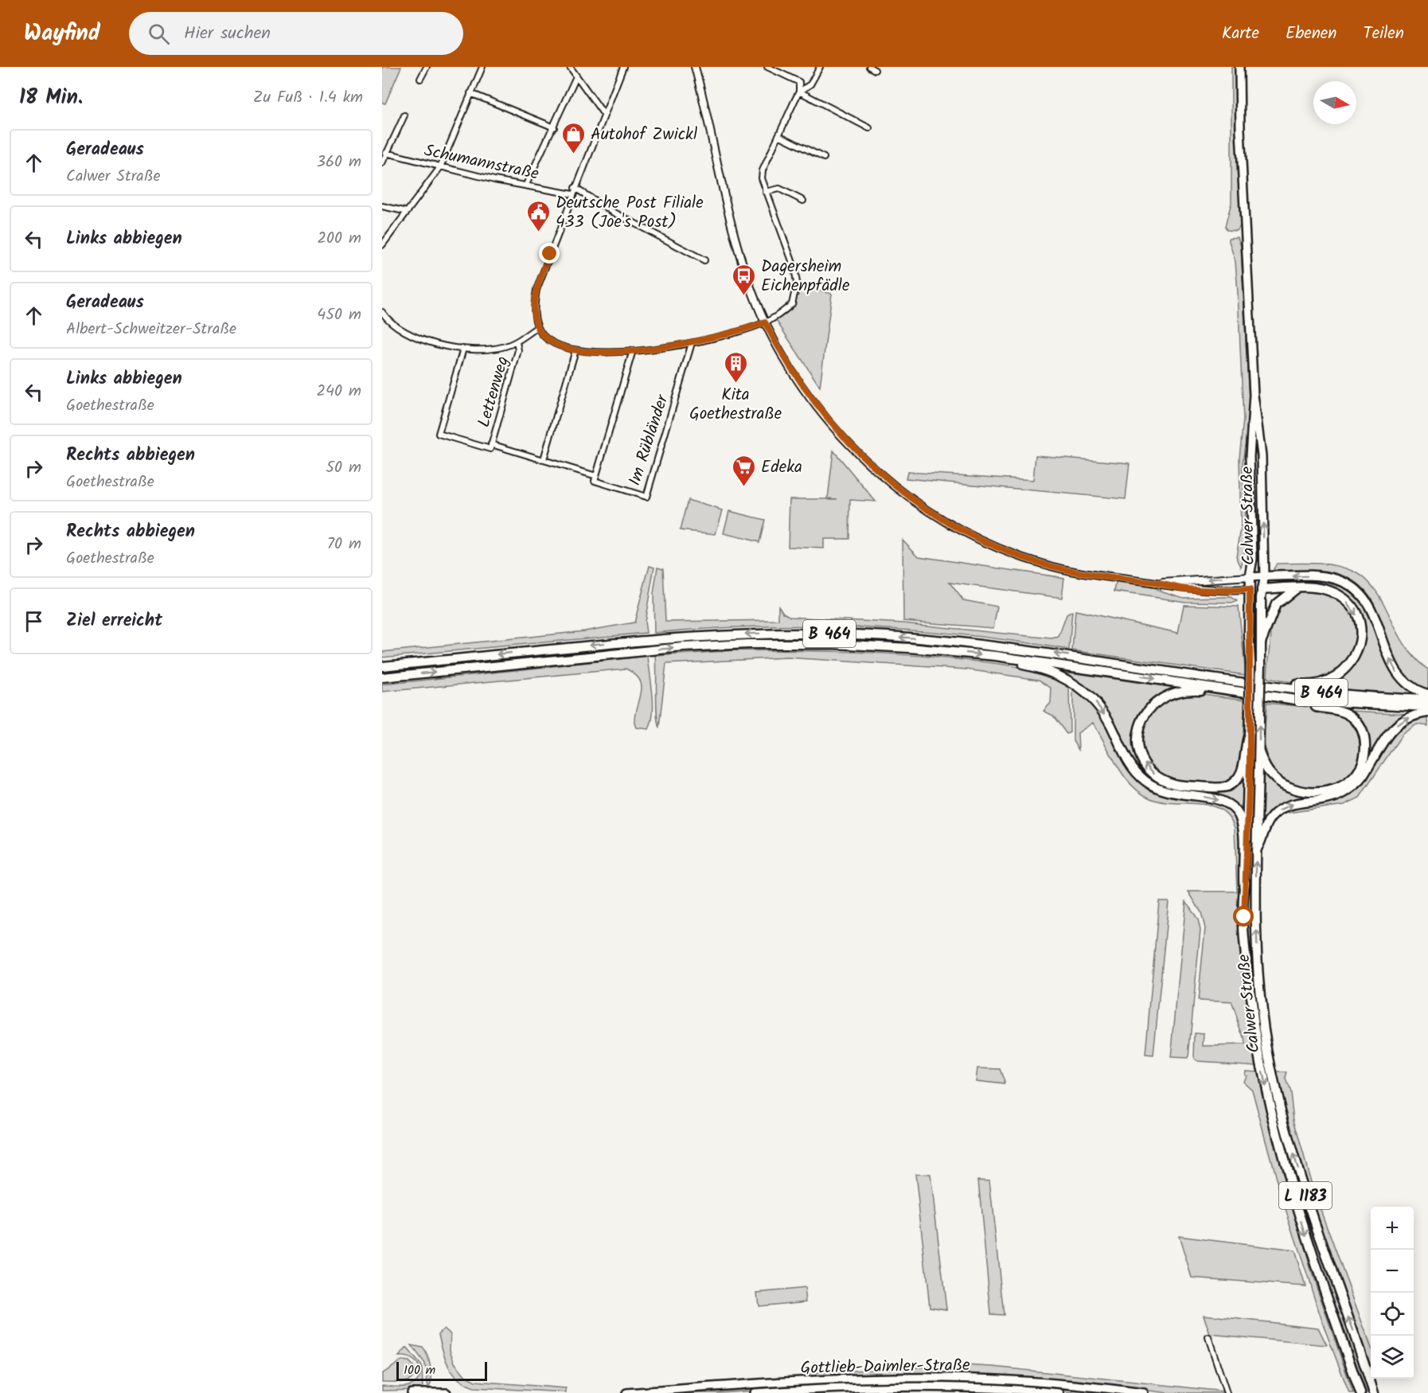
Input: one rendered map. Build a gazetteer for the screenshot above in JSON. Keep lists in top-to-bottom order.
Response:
{
  "streets": {
    "main road": [
      "Calwer Straße",
      "B 464",
      "L 1183",
      "Gottlieb-Daimler-Straße"
    ],
    "street": ["Schumannstraße", "Lettenweg", "Im Rübländer"]
  },
  "crossings": [
    ["Lettenweg", "Im Rübländer"]
  ],
  "places": {
    "shop": ["Autohof Zwickl"],
    "public building": ["Deutsche Post Filiale 433 (Joe's Post)"],
    "bus stop": ["Dagersheim Eichenpfädle"],
    "building": ["Kita Goethestraße"],
    "supermarket": ["Edeka"]
  },
  "scale_bar": "100 m",
  "north": "right",
  "page": {
    "header": "Wayfind",
    "search": "Hier suchen",
    "nav": ["Karte", "Ebenen", "Teilen"],
    "heading": ["18 Min.", "Zu Fuß · 1.4 km"],
    "list": [
      ["Geradeaus", "Calwer Straße", "360 m"],
      ["Links abbiegen", "200 m"],
      ["Geradeaus", "Albert-Schweitzer-Straße", "450 m"],
      ["Links abbiegen", "Goethestraße", "240 m"],
      ["Rechts abbiegen", "Goethestraße", "50 m"],
      ["Rechts abbiegen", "Goethestraße", "70 m"],
      "Ziel erreicht"
    ],
    "map_buttons": ["+", "−"],
    "scale": "100 m"
  }
}
